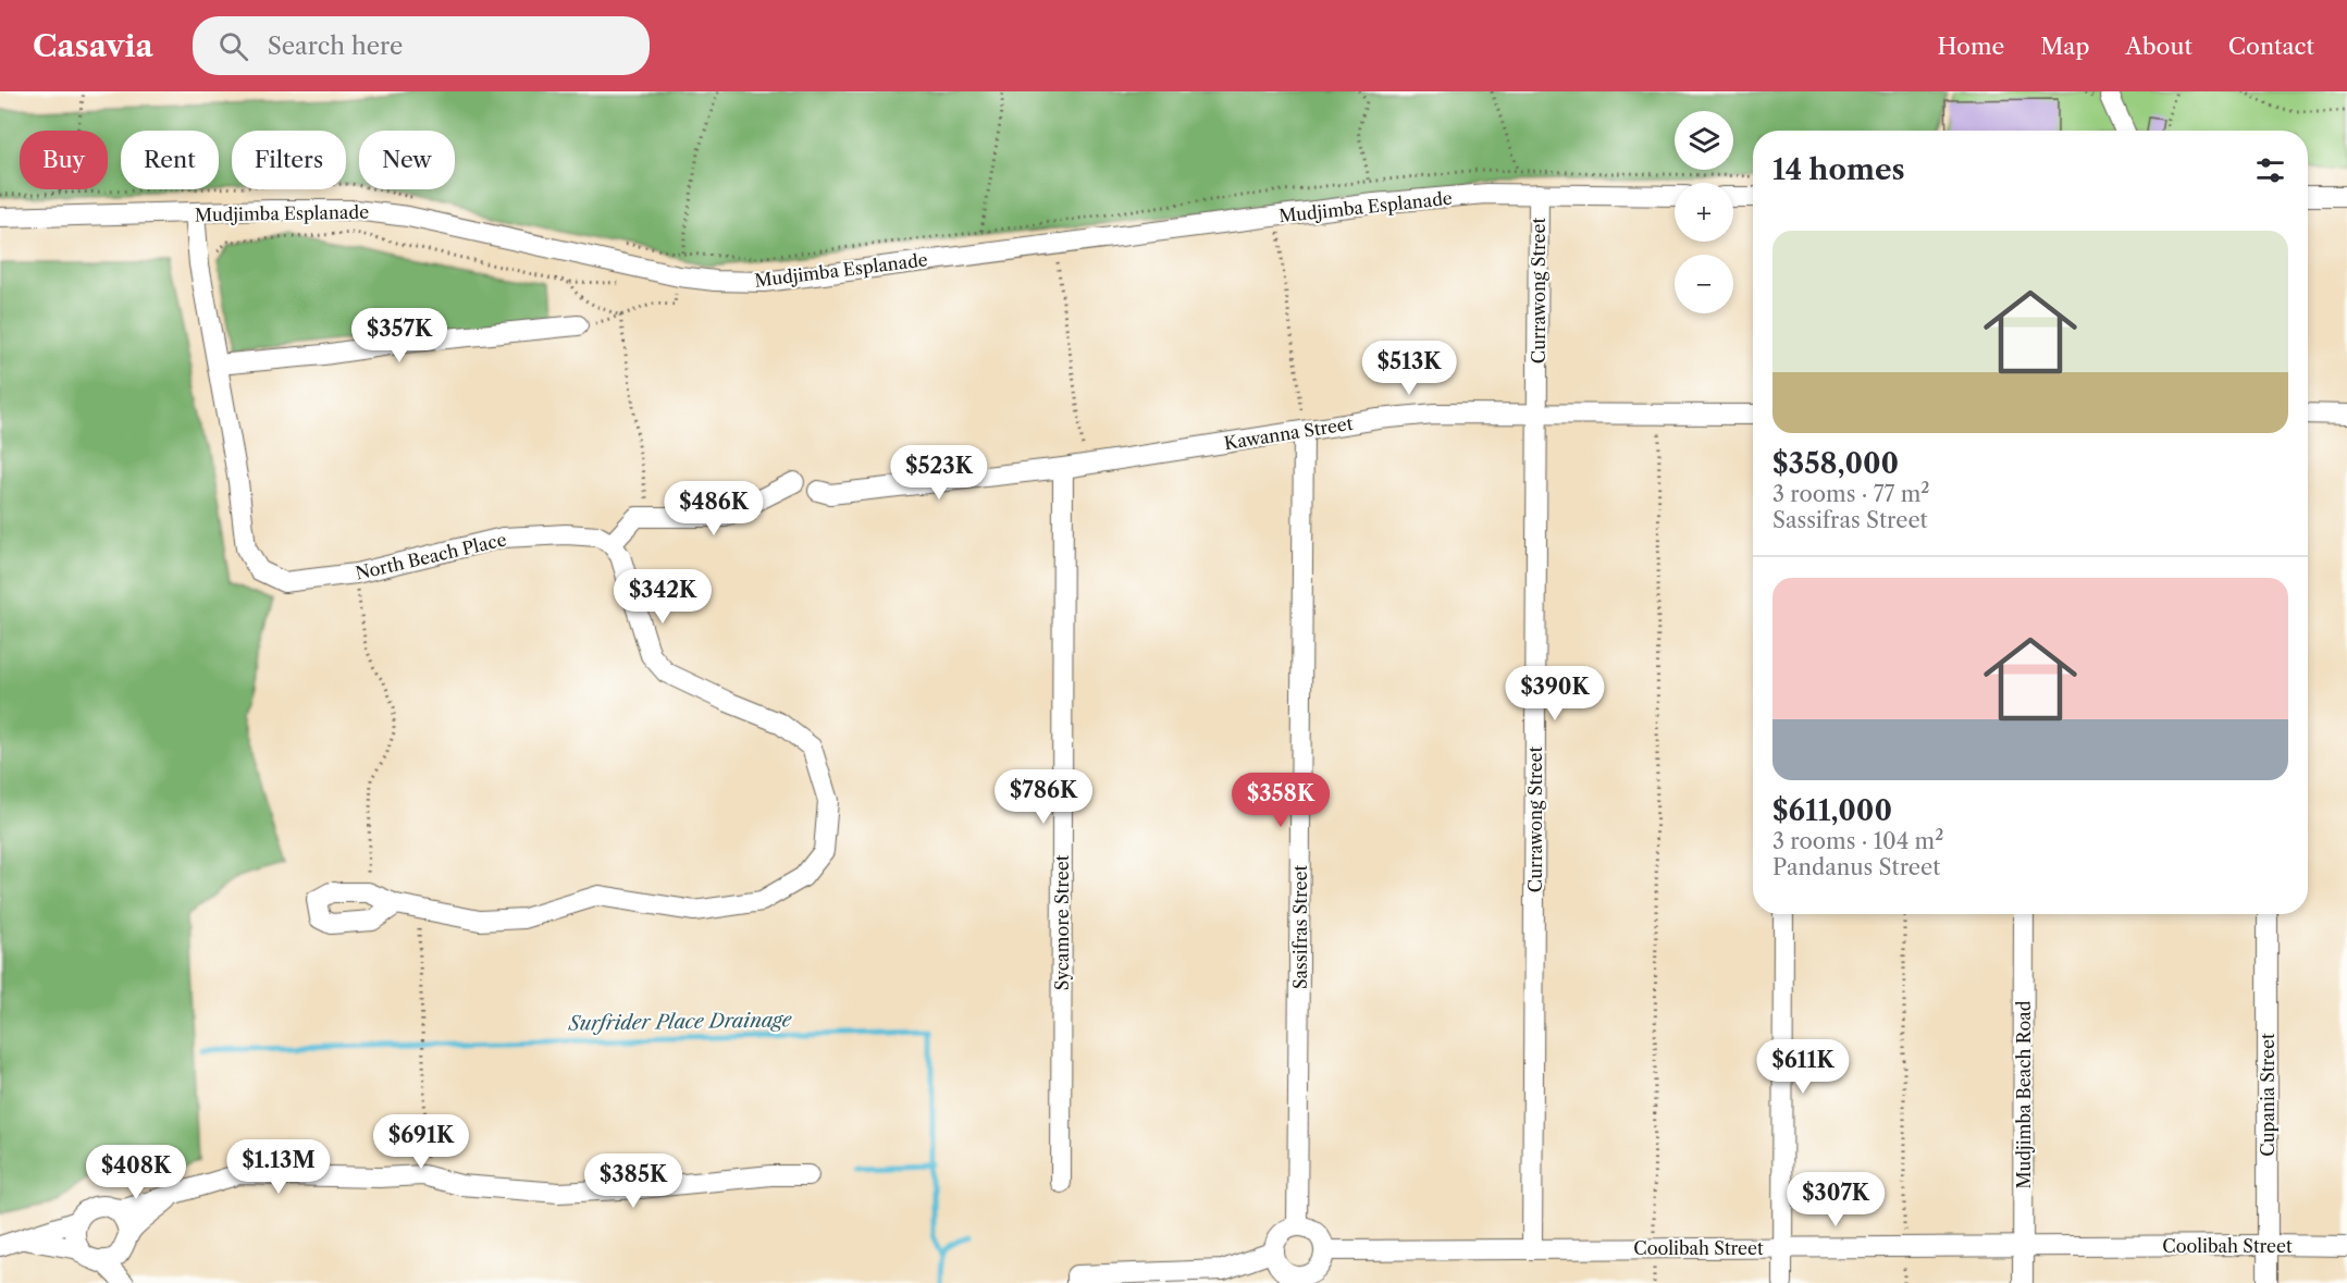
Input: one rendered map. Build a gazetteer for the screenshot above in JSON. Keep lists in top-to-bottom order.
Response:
{
  "streets": {
    "street": [
      "Mudjimba Esplanade",
      "Currawong Street",
      "Kawanna Street",
      "North Beach Place",
      "Sycamore Street",
      "Sassifras Street",
      "Mudjimba Beach Road",
      "Cupania Street",
      "Coolibah Street"
    ]
  },
  "crossings": [
    ["Mudjimba Esplanade", "Currawong Street"],
    ["Mudjimba Esplanade", "North Beach Place"],
    ["Currawong Street", "Kawanna Street"],
    ["Currawong Street", "Coolibah Street"],
    ["Kawanna Street", "Sycamore Street"],
    ["Kawanna Street", "Sassifras Street"],
    ["Sassifras Street", "Coolibah Street"],
    ["Mudjimba Beach Road", "Coolibah Street"],
    ["Cupania Street", "Coolibah Street"]
  ],
  "water": ["Surfrider Place Drainage"],
  "page": {
    "header": "Casavia",
    "search": "Search here",
    "nav": [
      "Home",
      "Map",
      "About",
      "Contact"
    ],
    "map_buttons": ["+", "−"],
    "chip": [
      "Buy",
      "Rent",
      "Filters",
      "New"
    ],
    "heading": "14 homes",
    "list": [
      {
        "name": "$358,000",
        "note": "3 rooms · 77 m² · Sassifras Street"
      },
      {
        "name": "$611,000",
        "note": "3 rooms · 104 m² · Pandanus Street"
      }
    ],
    "price": [
      "$357K",
      "$513K",
      "$523K",
      "$486K",
      "$342K",
      "$390K",
      "$786K",
      "$358K",
      "$611K",
      "$691K",
      "$1.13M",
      "$408K",
      "$385K",
      "$307K"
    ]
  }
}
